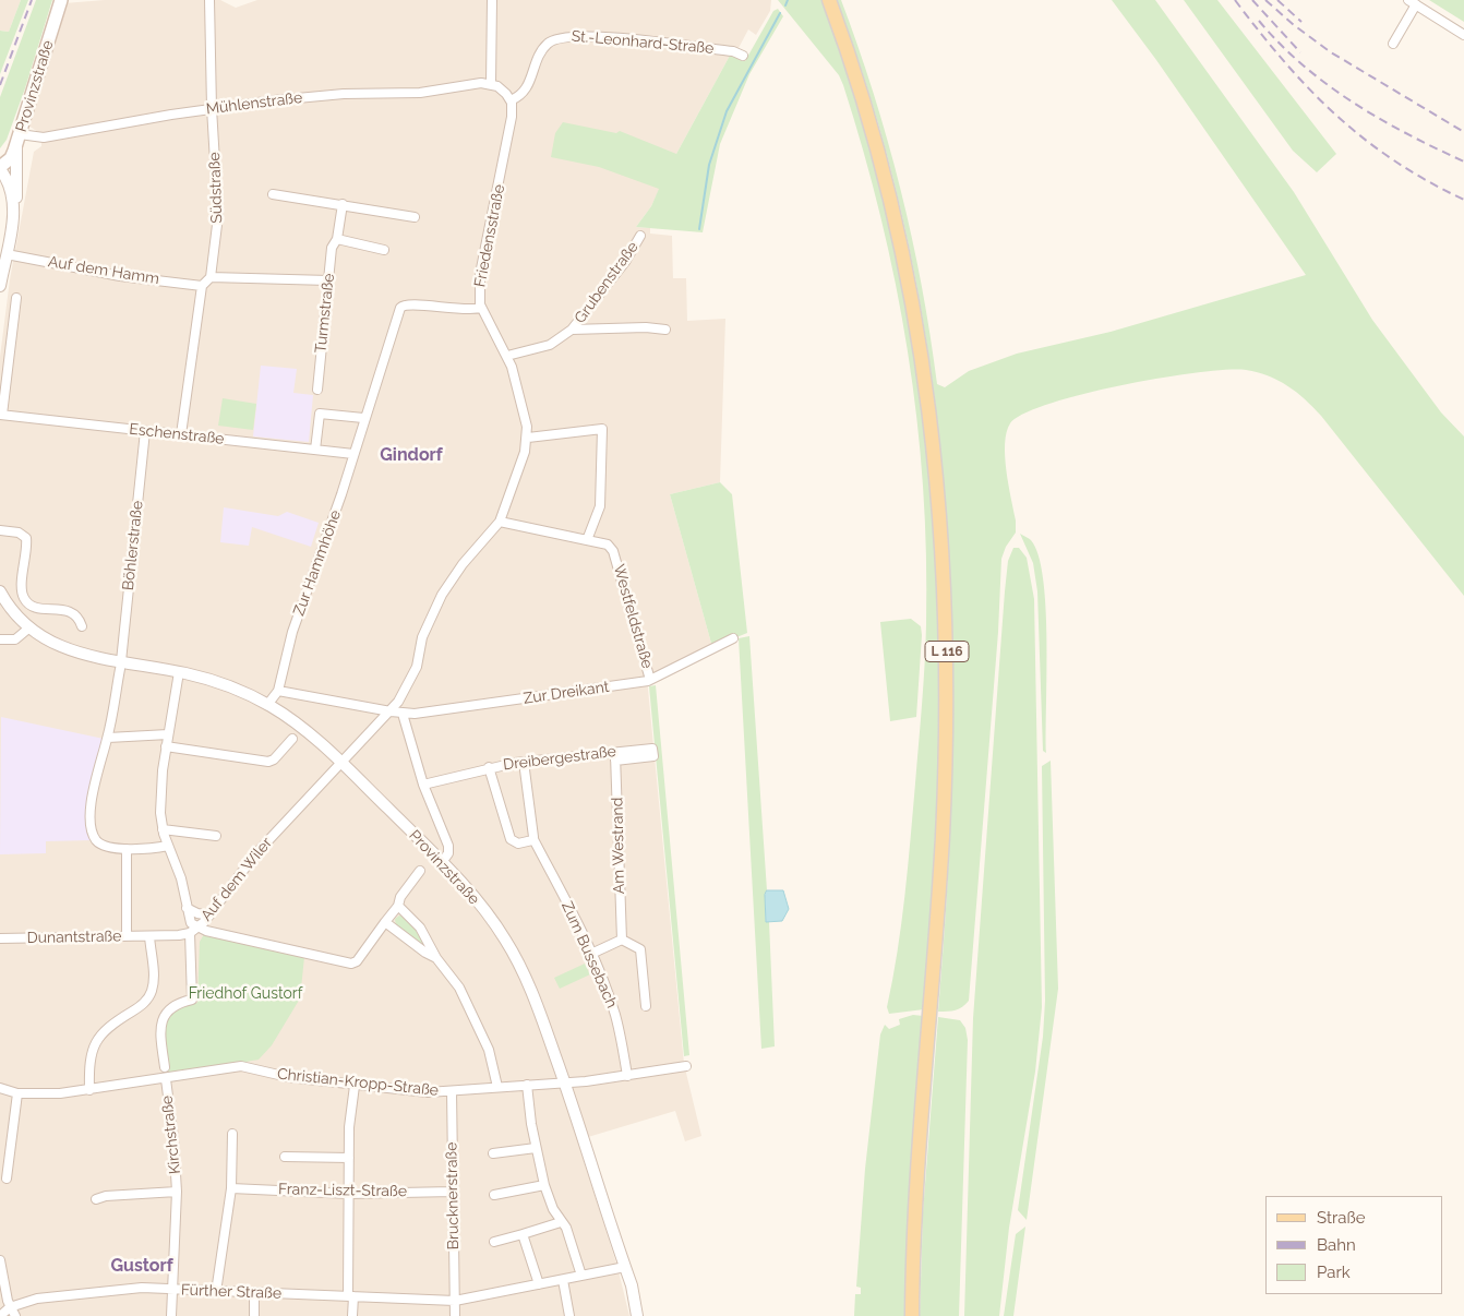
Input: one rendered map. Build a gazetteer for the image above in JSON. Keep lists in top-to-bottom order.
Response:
{
  "streets": {
    "main road": ["Provinzstraße", "L 116"],
    "street": [
      "St.-Leonhard-Straße",
      "Mühlenstraße",
      "Südstraße",
      "Friedensstraße",
      "Auf dem Hamm",
      "Grubenstraße",
      "Turmstraße",
      "Eschenstraße",
      "Böhlerstraße",
      "Zur Hammhöhe",
      "Westfeldstraße",
      "Zur Dreikant",
      "Dreibergestraße",
      "Am Westrand",
      "Auf dem Wiler",
      "Dunantstraße",
      "Zum Bussebach",
      "Christian-Kropp-Straße",
      "Kirchstraße",
      "Franz-Liszt-Straße",
      "Brucknerstraße",
      "Fürther Straße"
    ]
  },
  "crossings": [
    ["St.-Leonhard-Straße", "Friedensstraße"],
    ["Provinzstraße", "Mühlenstraße"],
    ["Provinzstraße", "Auf dem Hamm"],
    ["Provinzstraße", "Böhlerstraße"],
    ["Provinzstraße", "Zur Hammhöhe"],
    ["Provinzstraße", "Auf dem Wiler"],
    ["Provinzstraße", "Christian-Kropp-Straße"],
    ["Provinzstraße", "Fürther Straße"],
    ["Mühlenstraße", "Südstraße"],
    ["Friedensstraße", "Grubenstraße"],
    ["Friedensstraße", "Zur Hammhöhe"],
    ["Friedensstraße", "Westfeldstraße"],
    ["Friedensstraße", "Zur Dreikant"],
    ["Friedensstraße", "Auf dem Wiler"],
    ["Eschenstraße", "Böhlerstraße"],
    ["Eschenstraße", "Zur Hammhöhe"],
    ["Zur Hammhöhe", "Zur Dreikant"],
    ["Westfeldstraße", "Zur Dreikant"],
    ["Zur Dreikant", "Auf dem Wiler"],
    ["Dreibergestraße", "Am Westrand"],
    ["Dreibergestraße", "Zum Bussebach"],
    ["Auf dem Wiler", "Dunantstraße"],
    ["Zum Bussebach", "Christian-Kropp-Straße"],
    ["Christian-Kropp-Straße", "Kirchstraße"],
    ["Christian-Kropp-Straße", "Brucknerstraße"],
    ["Kirchstraße", "Fürther Straße"],
    ["Franz-Liszt-Straße", "Brucknerstraße"],
    ["Brucknerstraße", "Fürther Straße"]
  ],
  "districts": ["Gindorf", "Gustorf"],
  "parks": ["Friedhof Gustorf"],
  "legend": ["Straße", "Bahn", "Park"]
}
